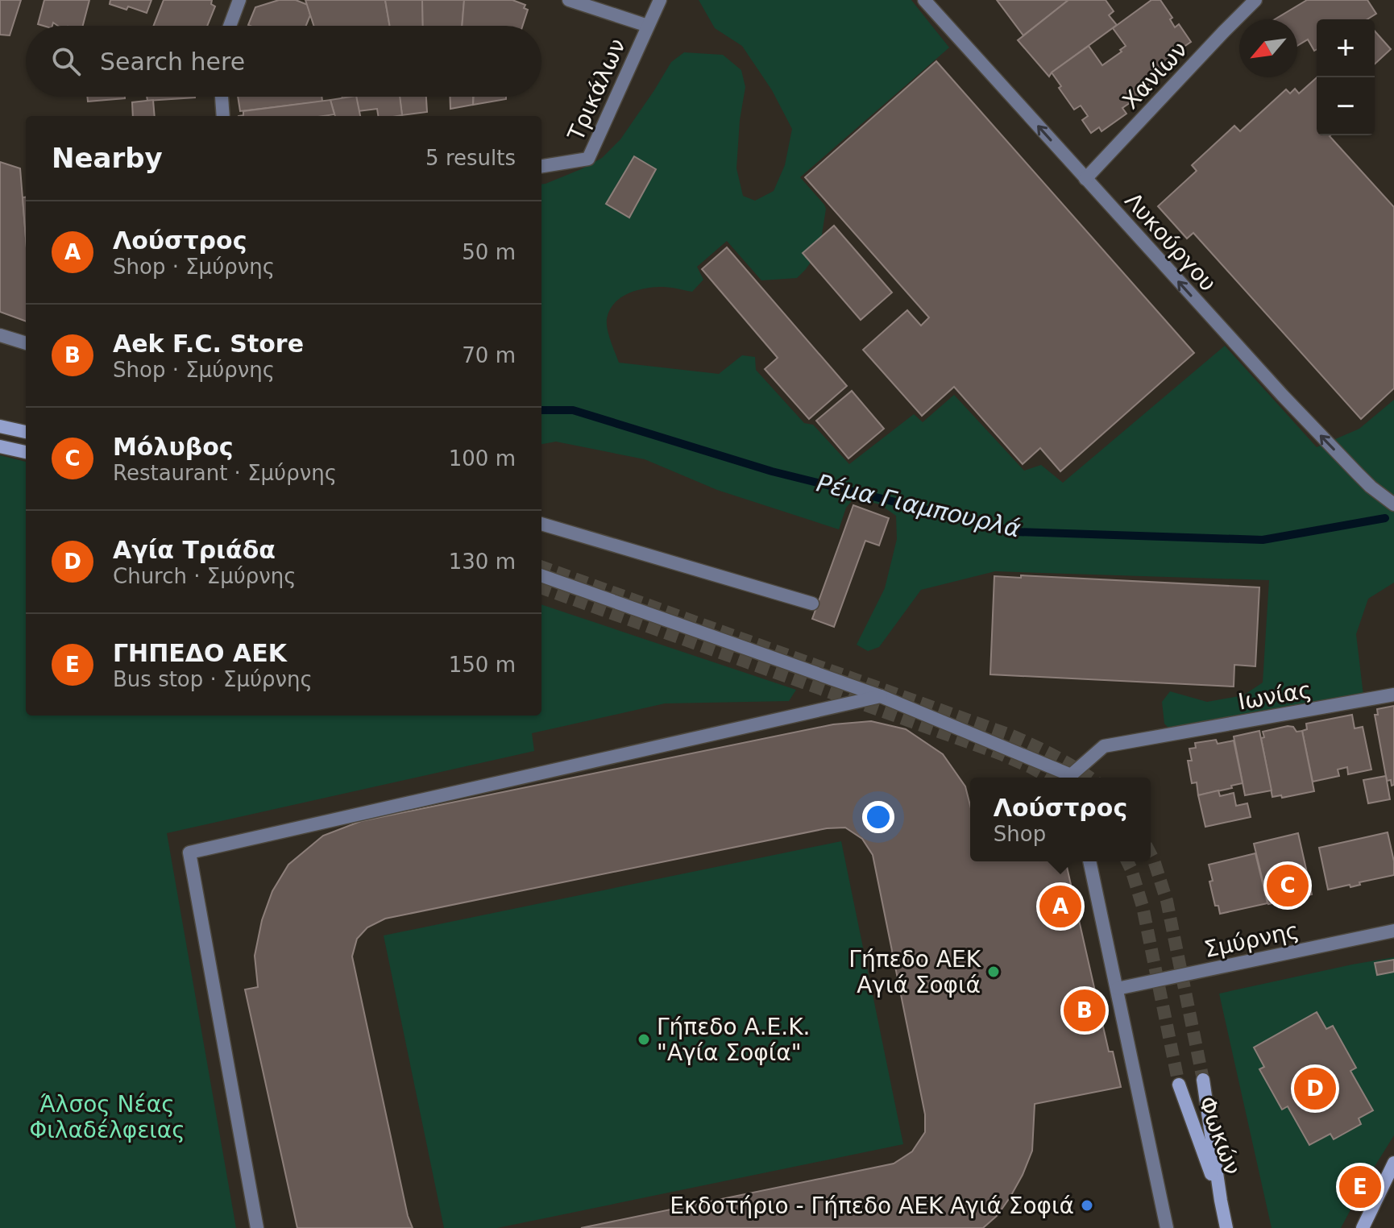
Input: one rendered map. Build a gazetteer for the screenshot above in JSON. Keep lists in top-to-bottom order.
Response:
{
  "streets": {
    "main road": ["Φωκών"],
    "street": [
      "Χανίων",
      "Τρικάλων",
      "Λυκούργου",
      "Ιωνίας",
      "Σμύρνης"
    ]
  },
  "crossings": [
    ["Χανίων", "Λυκούργου"]
  ],
  "one_way": ["Λυκούργου"],
  "water": ["Ρέμα Γιαμπουρλά"],
  "parks": ["Άλσος Νέας Φιλαδέλφειας"],
  "places": ["Γήπεδο ΑΕΚ Αγιά Σοφιά", "Γήπεδο Α.Ε.Κ. \"Αγία Σοφία\"", "Εκδοτήριο - Γήπεδο ΑΕΚ Αγιά Σοφιά"],
  "north": "bottom left",
  "page": {
    "map_buttons": ["+", "−"],
    "search": "Search here",
    "heading": ["Nearby", "5 results"],
    "list": [
      {
        "mark": "A",
        "name": "Λούστρος",
        "note": "Shop · Σμύρνης",
        "value": "50 m"
      },
      {
        "mark": "B",
        "name": "Aek F.C. Store",
        "note": "Shop · Σμύρνης",
        "value": "70 m"
      },
      {
        "mark": "C",
        "name": "Μόλυβος",
        "note": "Restaurant · Σμύρνης",
        "value": "100 m"
      },
      {
        "mark": "D",
        "name": "Αγία Τριάδα",
        "note": "Church · Σμύρνης",
        "value": "130 m"
      },
      {
        "mark": "E",
        "name": "ΓΗΠΕΔΟ ΑΕΚ",
        "note": "Bus stop · Σμύρνης",
        "value": "150 m"
      }
    ],
    "popup": ["Λούστρος", "Shop"],
    "pins": [
      "C",
      "A",
      "B",
      "D",
      "E"
    ]
  }
}
